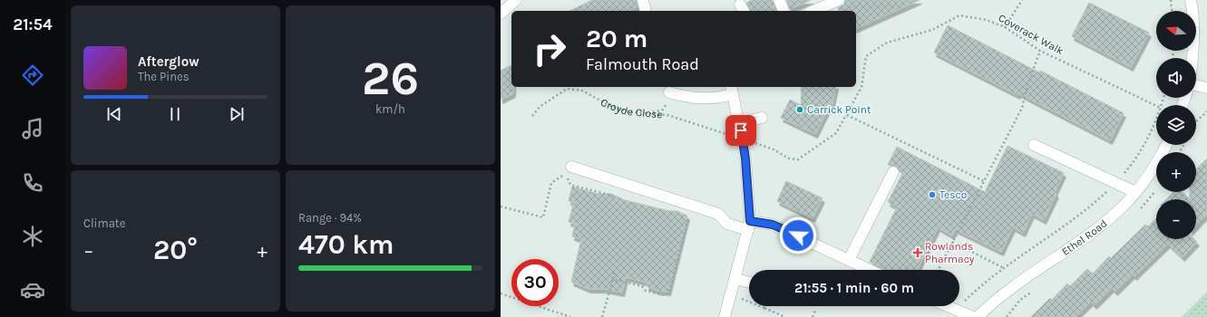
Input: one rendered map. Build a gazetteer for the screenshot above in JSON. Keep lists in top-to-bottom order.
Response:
{
  "streets": {
    "street": ["Ethel Road"],
    "path": ["Coverack Walk", "Croyde Close"]
  },
  "crossings": [
    ["Coverack Walk", "Croyde Close"]
  ],
  "places": {
    "other": ["Carrick Point", "Tesco"],
    "health": ["Rowlands Pharmacy"]
  },
  "north": "left",
  "page": {
    "tabs": "21:54",
    "tile": [
      ["26", "km/h"],
      "Climate",
      ["Range · 94%", "470 km"]
    ],
    "map_buttons": ["+", "−"],
    "turn": ["20 m", "Falmouth Road"],
    "song": ["Afterglow", "The Pines"],
    "heat": ["−", "20°", "+"],
    "limit": "30",
    "trip": "21:55 · 1 min · 60 m"
  }
}
